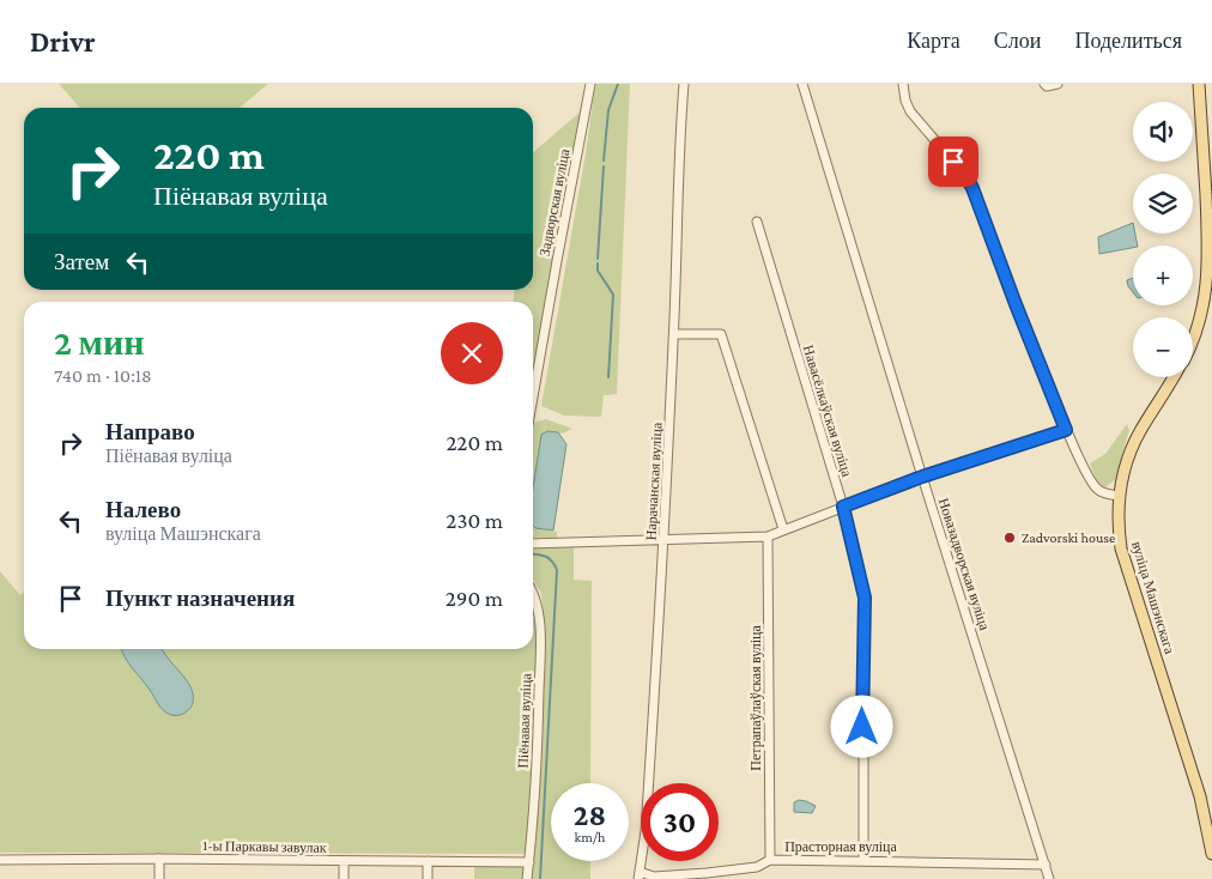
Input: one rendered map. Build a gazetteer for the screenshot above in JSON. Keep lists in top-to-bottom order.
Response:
{
  "streets": {
    "main road": ["вуліца Машэнскага"],
    "street": [
      "Задворская вуліца",
      "Навасёлкаўская вуліца",
      "Нарачанская вуліца",
      "Новазадворская вуліца",
      "Петрапаўлаўская вуліца",
      "Піёнавая вуліца",
      "1-ы Паркавы завулак",
      "Прасторная вуліца"
    ]
  },
  "crossings": [
    ["Навасёлкаўская вуліца", "Прасторная вуліца"],
    ["Нарачанская вуліца", "Прасторная вуліца"],
    ["Новазадворская вуліца", "Прасторная вуліца"],
    ["Петрапаўлаўская вуліца", "Прасторная вуліца"],
    ["Піёнавая вуліца", "1-ы Паркавы завулак"]
  ],
  "places": ["Zadvorski house"],
  "page": {
    "header": "Drivr",
    "nav": ["Карта", "Слои", "Поделиться"],
    "map_buttons": ["+", "−"],
    "turn": ["220 m", "Піёнавая вуліца"],
    "then": "Затем",
    "heading": ["2 мин", "740 m · 10:18"],
    "list": [
      {
        "name": "Направо",
        "note": "Піёнавая вуліца",
        "value": "220 m"
      },
      {
        "name": "Налево",
        "note": "вуліца Машэнскага",
        "value": "230 m"
      },
      {
        "name": "Пункт назначения",
        "value": "290 m"
      }
    ],
    "speed": "28 km/h",
    "limit": "30"
  }
}
